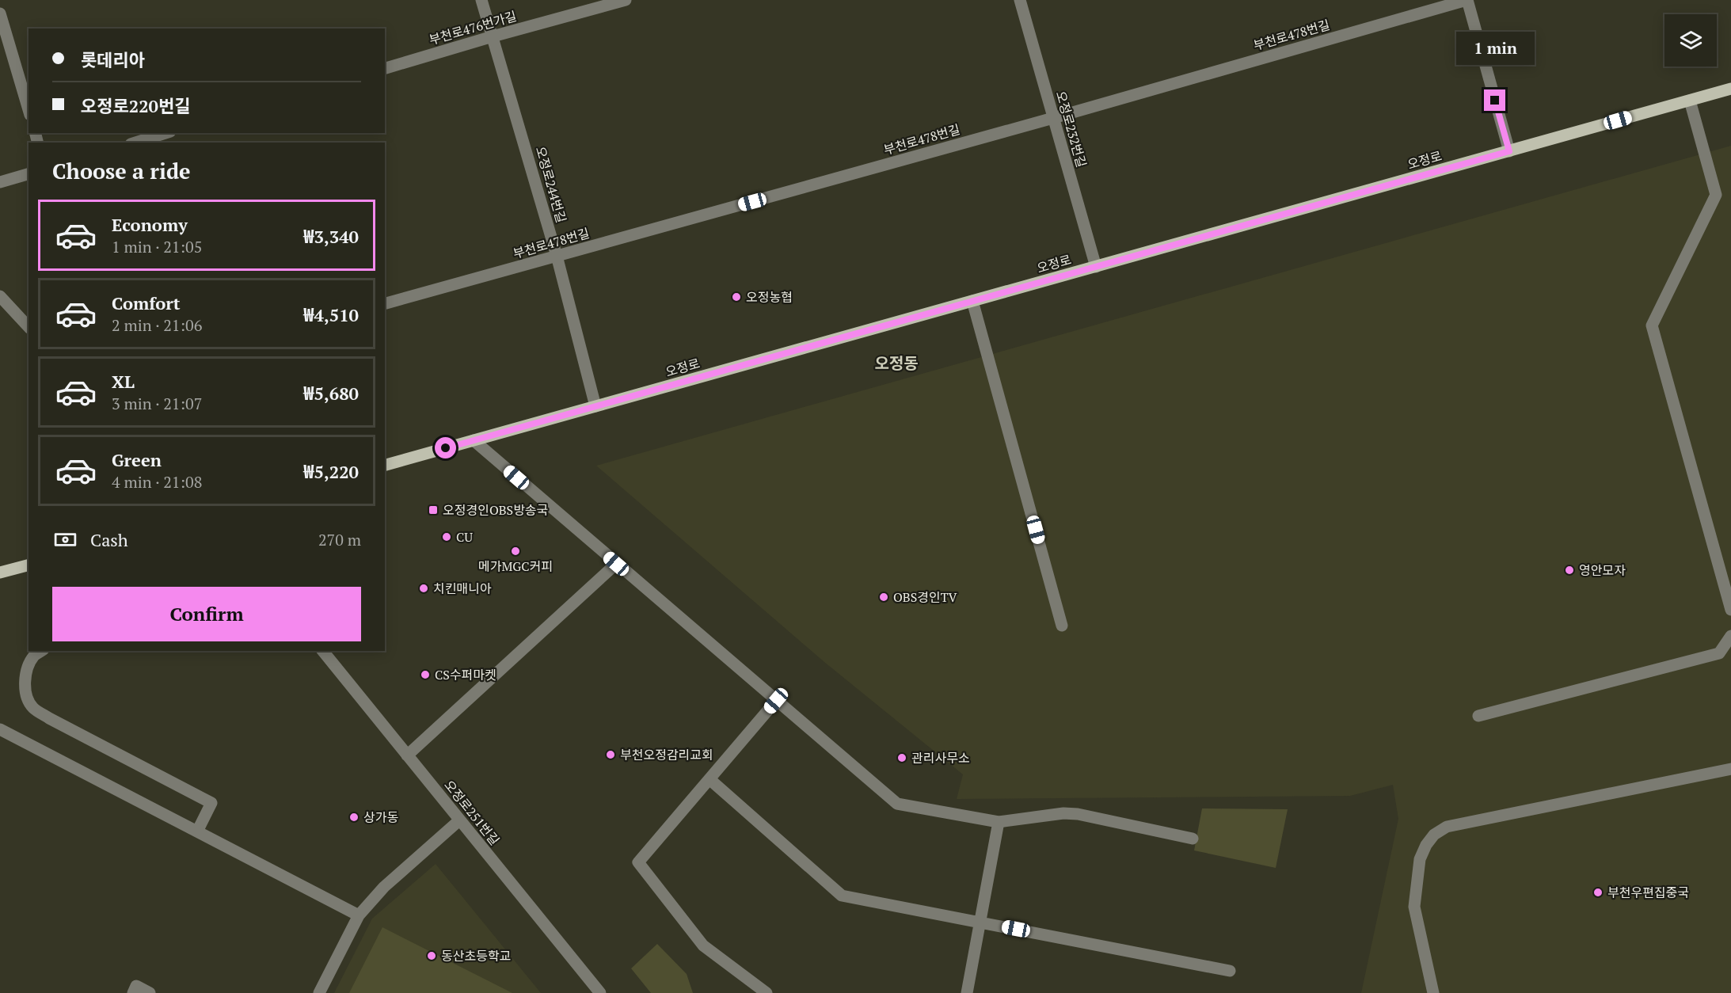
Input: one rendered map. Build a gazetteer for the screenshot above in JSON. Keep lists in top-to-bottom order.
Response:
{
  "streets": {
    "main road": ["오정로"],
    "street": [
      "부천로476번가길",
      "부천로478번길",
      "오정로232번길",
      "오정로244번길",
      "오정로251번길"
    ]
  },
  "crossings": [
    ["부천로476번가길", "오정로244번길"],
    ["부천로478번길", "오정로232번길"],
    ["부천로478번길", "오정로244번길"],
    ["오정로232번길", "오정로"],
    ["오정로", "오정로244번길"]
  ],
  "districts": ["오정동"],
  "places": {
    "other": [
      "오정농협",
      "CU",
      "메가MGC커피",
      "영안모자",
      "치킨매니아",
      "OBS경인TV",
      "CS수퍼마켓",
      "부천오정감리교회",
      "관리사무소",
      "상가동",
      "부천우편집중국",
      "동산초등학교"
    ],
    "transit": ["오정경인OBS방송국"]
  },
  "page": {
    "banner": ["롯데리아", "오정로220번길"],
    "bubble": "1 min",
    "heading": "Choose a ride",
    "list": [
      {
        "name": "Economy",
        "note": "1 min · 21:05",
        "value": "₩3,340"
      },
      {
        "name": "Comfort",
        "note": "2 min · 21:06",
        "value": "₩4,510"
      },
      {
        "name": "XL",
        "note": "3 min · 21:07",
        "value": "₩5,680"
      },
      {
        "name": "Green",
        "note": "4 min · 21:08",
        "value": "₩5,220"
      }
    ],
    "pay": ["Cash", "270 m"],
    "buttons": "Confirm"
  }
}
